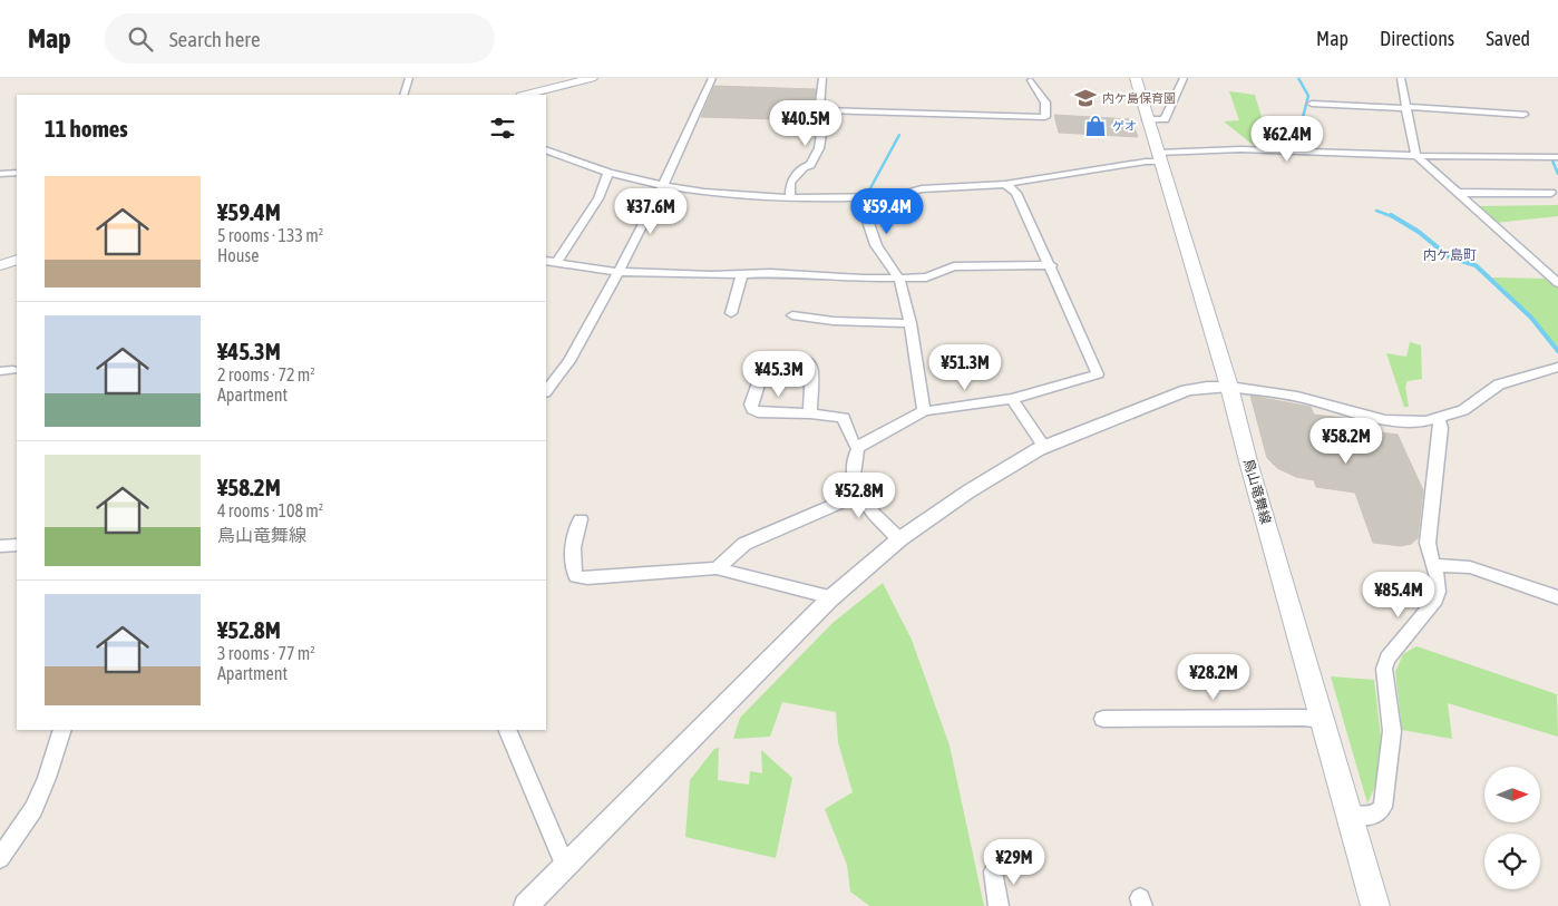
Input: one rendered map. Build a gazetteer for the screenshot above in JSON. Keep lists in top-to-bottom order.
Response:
{
  "streets": {
    "main road": ["鳥山竜舞線"]
  },
  "districts": ["内ケ島町"],
  "places": {
    "school or university": ["内ケ島保育園"],
    "shop": ["ゲオ"]
  },
  "north": "right",
  "page": {
    "header": "Map",
    "search": "Search here",
    "nav": ["Map", "Directions", "Saved"],
    "heading": "11 homes",
    "price": [
      "¥40.5M",
      "¥62.4M",
      "¥37.6M",
      "¥59.4M",
      "¥51.3M",
      "¥45.3M",
      "¥58.2M",
      "¥52.8M",
      "¥85.4M",
      "¥28.2M",
      "¥29M"
    ],
    "list": [
      {
        "name": "¥59.4M",
        "note": "5 rooms · 133 m² · House"
      },
      {
        "name": "¥45.3M",
        "note": "2 rooms · 72 m² · Apartment"
      },
      {
        "name": "¥58.2M",
        "note": "4 rooms · 108 m² · 鳥山竜舞線"
      },
      {
        "name": "¥52.8M",
        "note": "3 rooms · 77 m² · Apartment"
      }
    ]
  }
}
